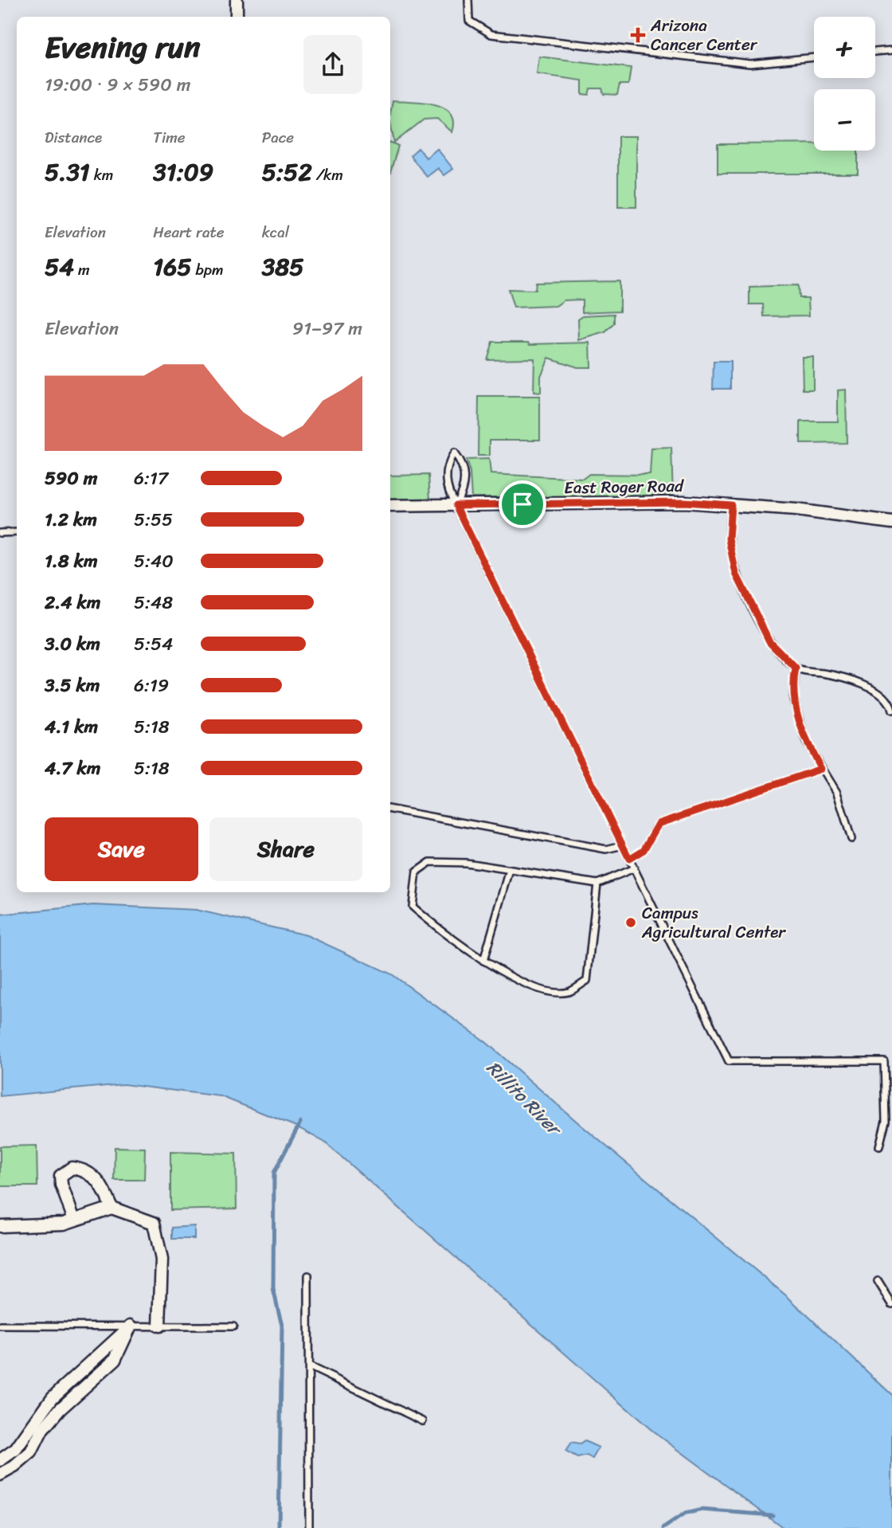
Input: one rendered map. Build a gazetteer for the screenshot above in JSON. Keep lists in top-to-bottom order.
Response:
{
  "streets": {
    "street": ["East Roger Road"]
  },
  "water": ["Rillito River"],
  "places": {
    "health": ["Arizona Cancer Center"],
    "other": ["Campus Agricultural Center"]
  },
  "page": {
    "map_buttons": ["+", "−"],
    "heading": ["Evening run", "19:00 · 9 × 590 m"],
    "stats": [
      ["Distance", "5.31 km"],
      ["Time", "31:09"],
      ["Pace", "5:52 /km"],
      ["Elevation", "54 m"],
      ["Heart rate", "165 bpm"],
      ["kcal", "385"]
    ],
    "chart": ["Elevation", "91–97 m"],
    "list": [
      {
        "name": "590 m",
        "note": "6:17"
      },
      {
        "name": "1.2 km",
        "note": "5:55"
      },
      {
        "name": "1.8 km",
        "note": "5:40"
      },
      {
        "name": "2.4 km",
        "note": "5:48"
      },
      {
        "name": "3.0 km",
        "note": "5:54"
      },
      {
        "name": "3.5 km",
        "note": "6:19"
      },
      {
        "name": "4.1 km",
        "note": "5:18"
      },
      {
        "name": "4.7 km",
        "note": "5:18"
      }
    ],
    "buttons": ["Save", "Share"]
  }
}
